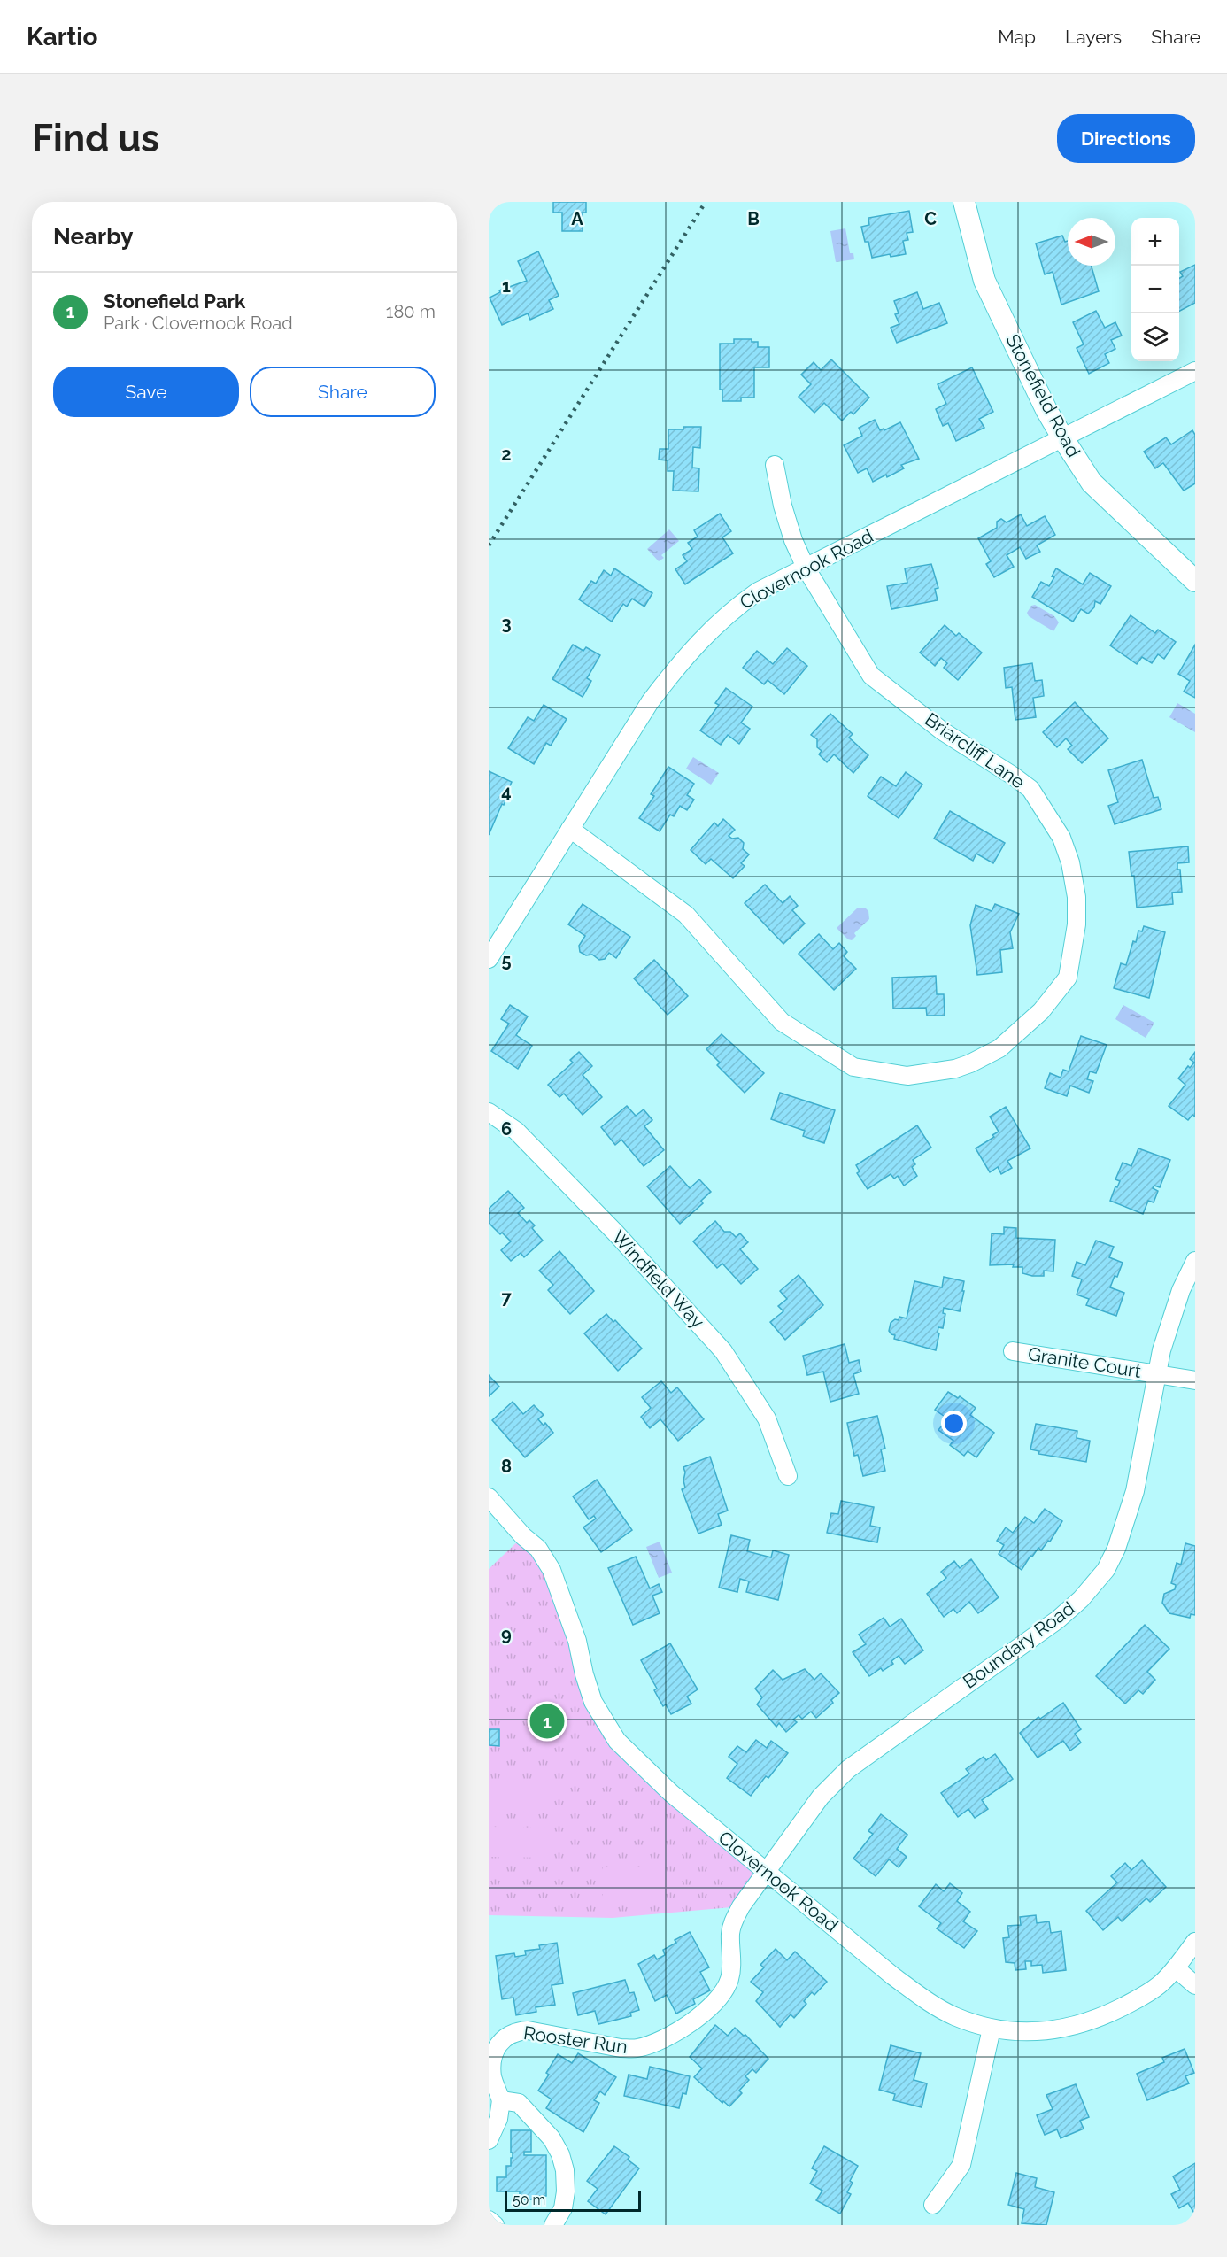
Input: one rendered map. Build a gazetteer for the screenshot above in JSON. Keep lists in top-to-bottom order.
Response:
{
  "streets": {
    "street": [
      "Stonefield Road",
      "Clovernook Road",
      "Briarcliff Lane",
      "Windfield Way",
      "Granite Court",
      "Boundary Road",
      "Rooster Run"
    ]
  },
  "crossings": [
    ["Stonefield Road", "Clovernook Road"],
    ["Clovernook Road", "Briarcliff Lane"],
    ["Clovernook Road", "Boundary Road"],
    ["Clovernook Road", "Rooster Run"],
    ["Granite Court", "Boundary Road"],
    ["Boundary Road", "Rooster Run"]
  ],
  "scale_bar": "50 m",
  "north": "left",
  "page": {
    "header": "Kartio",
    "nav": ["Map", "Layers", "Share"],
    "buttons": [
      "Directions",
      ["Save", "Share"]
    ],
    "title": "Find us",
    "heading": "Nearby",
    "map_buttons": ["+", "−"],
    "list": [
      {
        "mark": "1",
        "name": "Stonefield Park",
        "note": "Park · Clovernook Road",
        "value": "180 m"
      }
    ],
    "pins": "1",
    "scale": "50 m"
  },
  "grid": {
    "columns": ["A", "B", "C"],
    "rows": [
      "1",
      "2",
      "3",
      "4",
      "5",
      "6",
      "7",
      "8",
      "9"
    ]
  }
}
